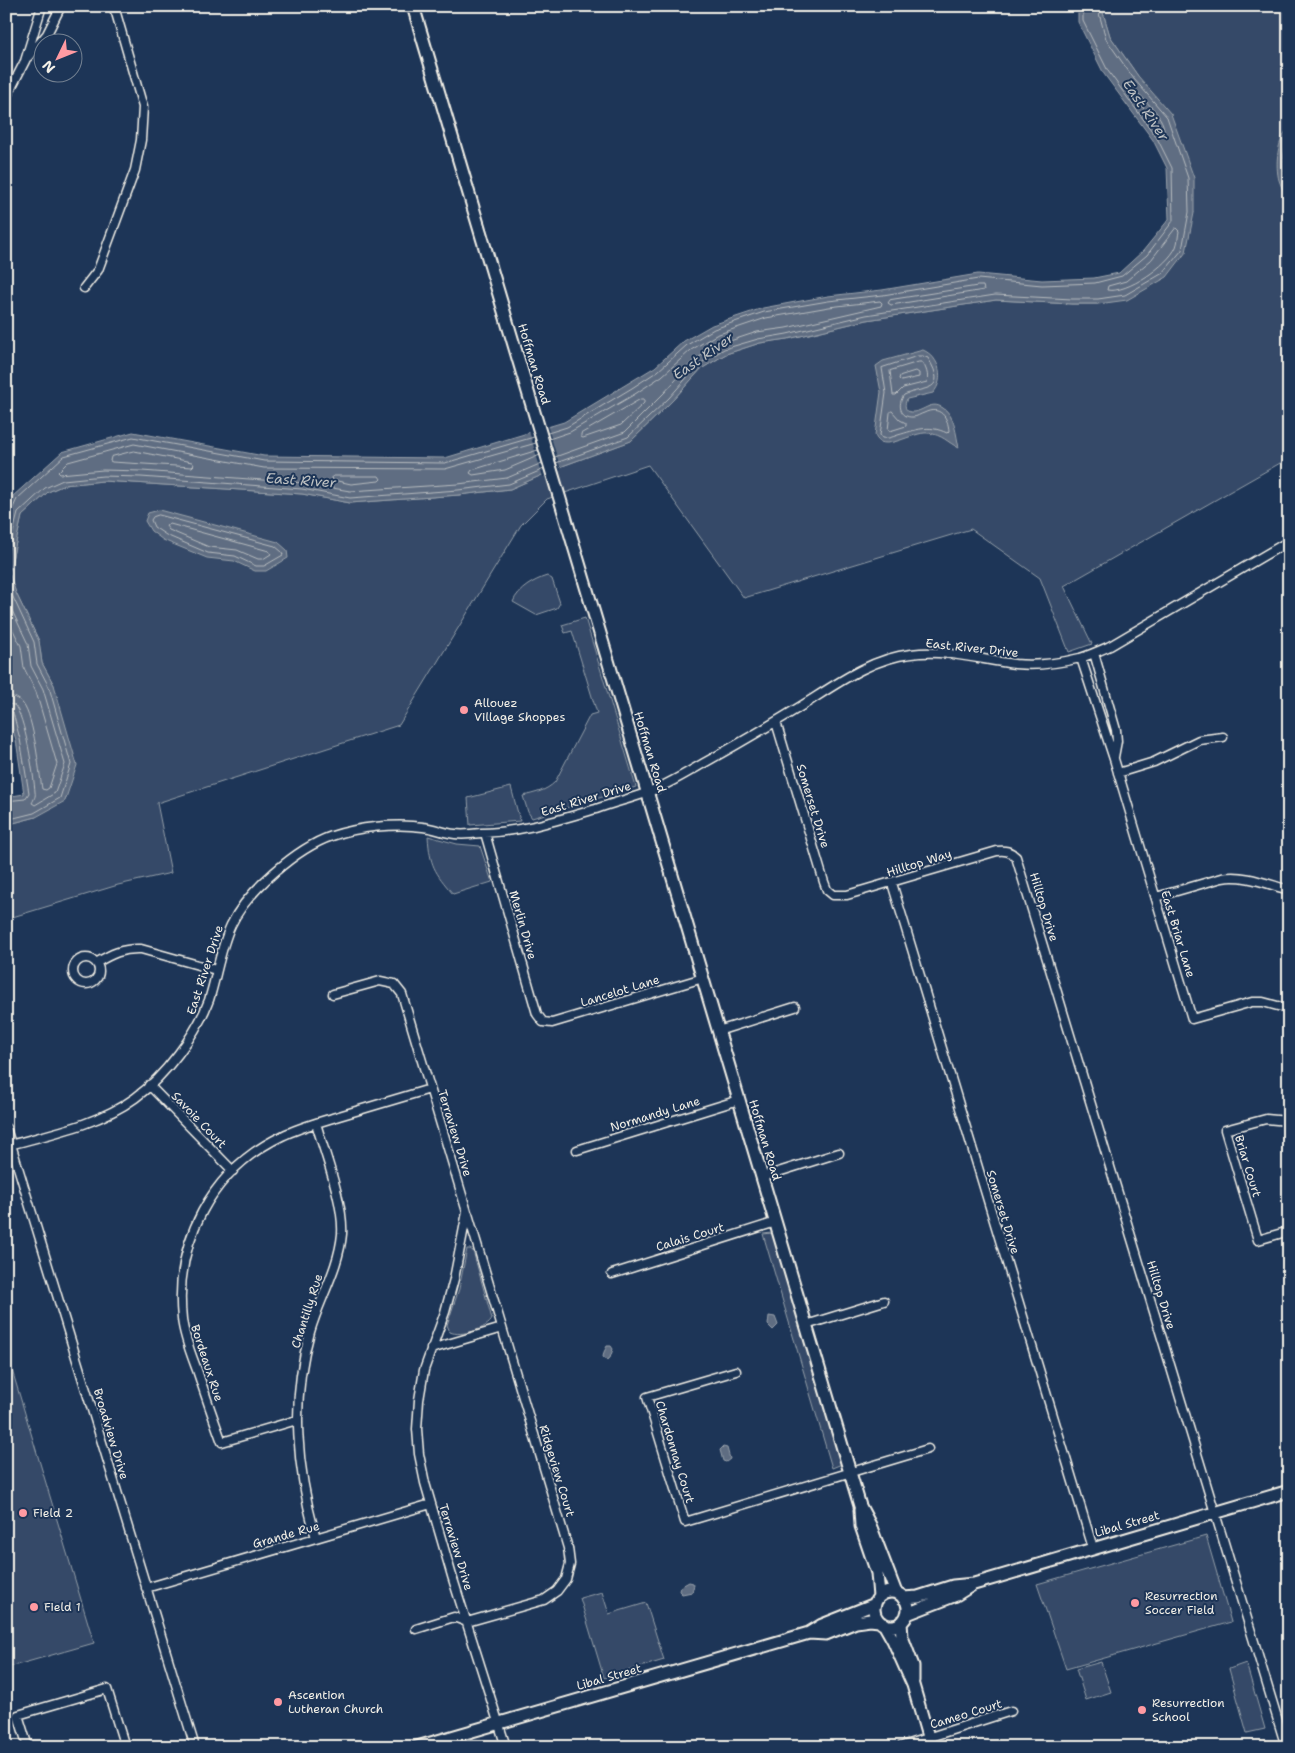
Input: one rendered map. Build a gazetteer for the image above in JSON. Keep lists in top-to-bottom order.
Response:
{
  "streets": {
    "street": [
      "Hoffman Road",
      "East River Drive",
      "Somerset Drive",
      "Hilltop Way",
      "Hilltop Drive",
      "Merlin Drive",
      "East Briar Lane",
      "Lancelot Lane",
      "Normandy Lane",
      "Savoie Court",
      "Terraview Drive",
      "Briar Court",
      "Calais Court",
      "Chantilly Rue",
      "Bordeaux Rue",
      "Broadview Drive",
      "Chardonnay Court",
      "Ridgeview Court",
      "Libal Street",
      "Grande Rue",
      "Cameo Court"
    ]
  },
  "crossings": [
    ["Hoffman Road", "East River Drive"],
    ["Hoffman Road", "Lancelot Lane"],
    ["Hoffman Road", "Normandy Lane"],
    ["Hoffman Road", "Calais Court"],
    ["Hoffman Road", "Chardonnay Court"],
    ["Hoffman Road", "Libal Street"],
    ["East River Drive", "Somerset Drive"],
    ["East River Drive", "Merlin Drive"],
    ["East River Drive", "East Briar Lane"],
    ["East River Drive", "Savoie Court"],
    ["East River Drive", "Broadview Drive"],
    ["Somerset Drive", "Hilltop Way"],
    ["Somerset Drive", "Libal Street"],
    ["Hilltop Way", "Hilltop Drive"],
    ["Hilltop Drive", "Libal Street"],
    ["Merlin Drive", "Lancelot Lane"],
    ["Savoie Court", "Bordeaux Rue"],
    ["Terraview Drive", "Bordeaux Rue"],
    ["Terraview Drive", "Ridgeview Court"],
    ["Terraview Drive", "Libal Street"],
    ["Terraview Drive", "Grande Rue"],
    ["Chantilly Rue", "Bordeaux Rue"],
    ["Chantilly Rue", "Grande Rue"],
    ["Broadview Drive", "Grande Rue"]
  ],
  "water": ["East River"],
  "places": [
    "Allouez Village Shoppes",
    "Field 2",
    "Resurrection Soccer Field",
    "Field 1",
    "Ascention Lutheran Church",
    "Resurrection School"
  ],
  "north": "bottom left"
}
